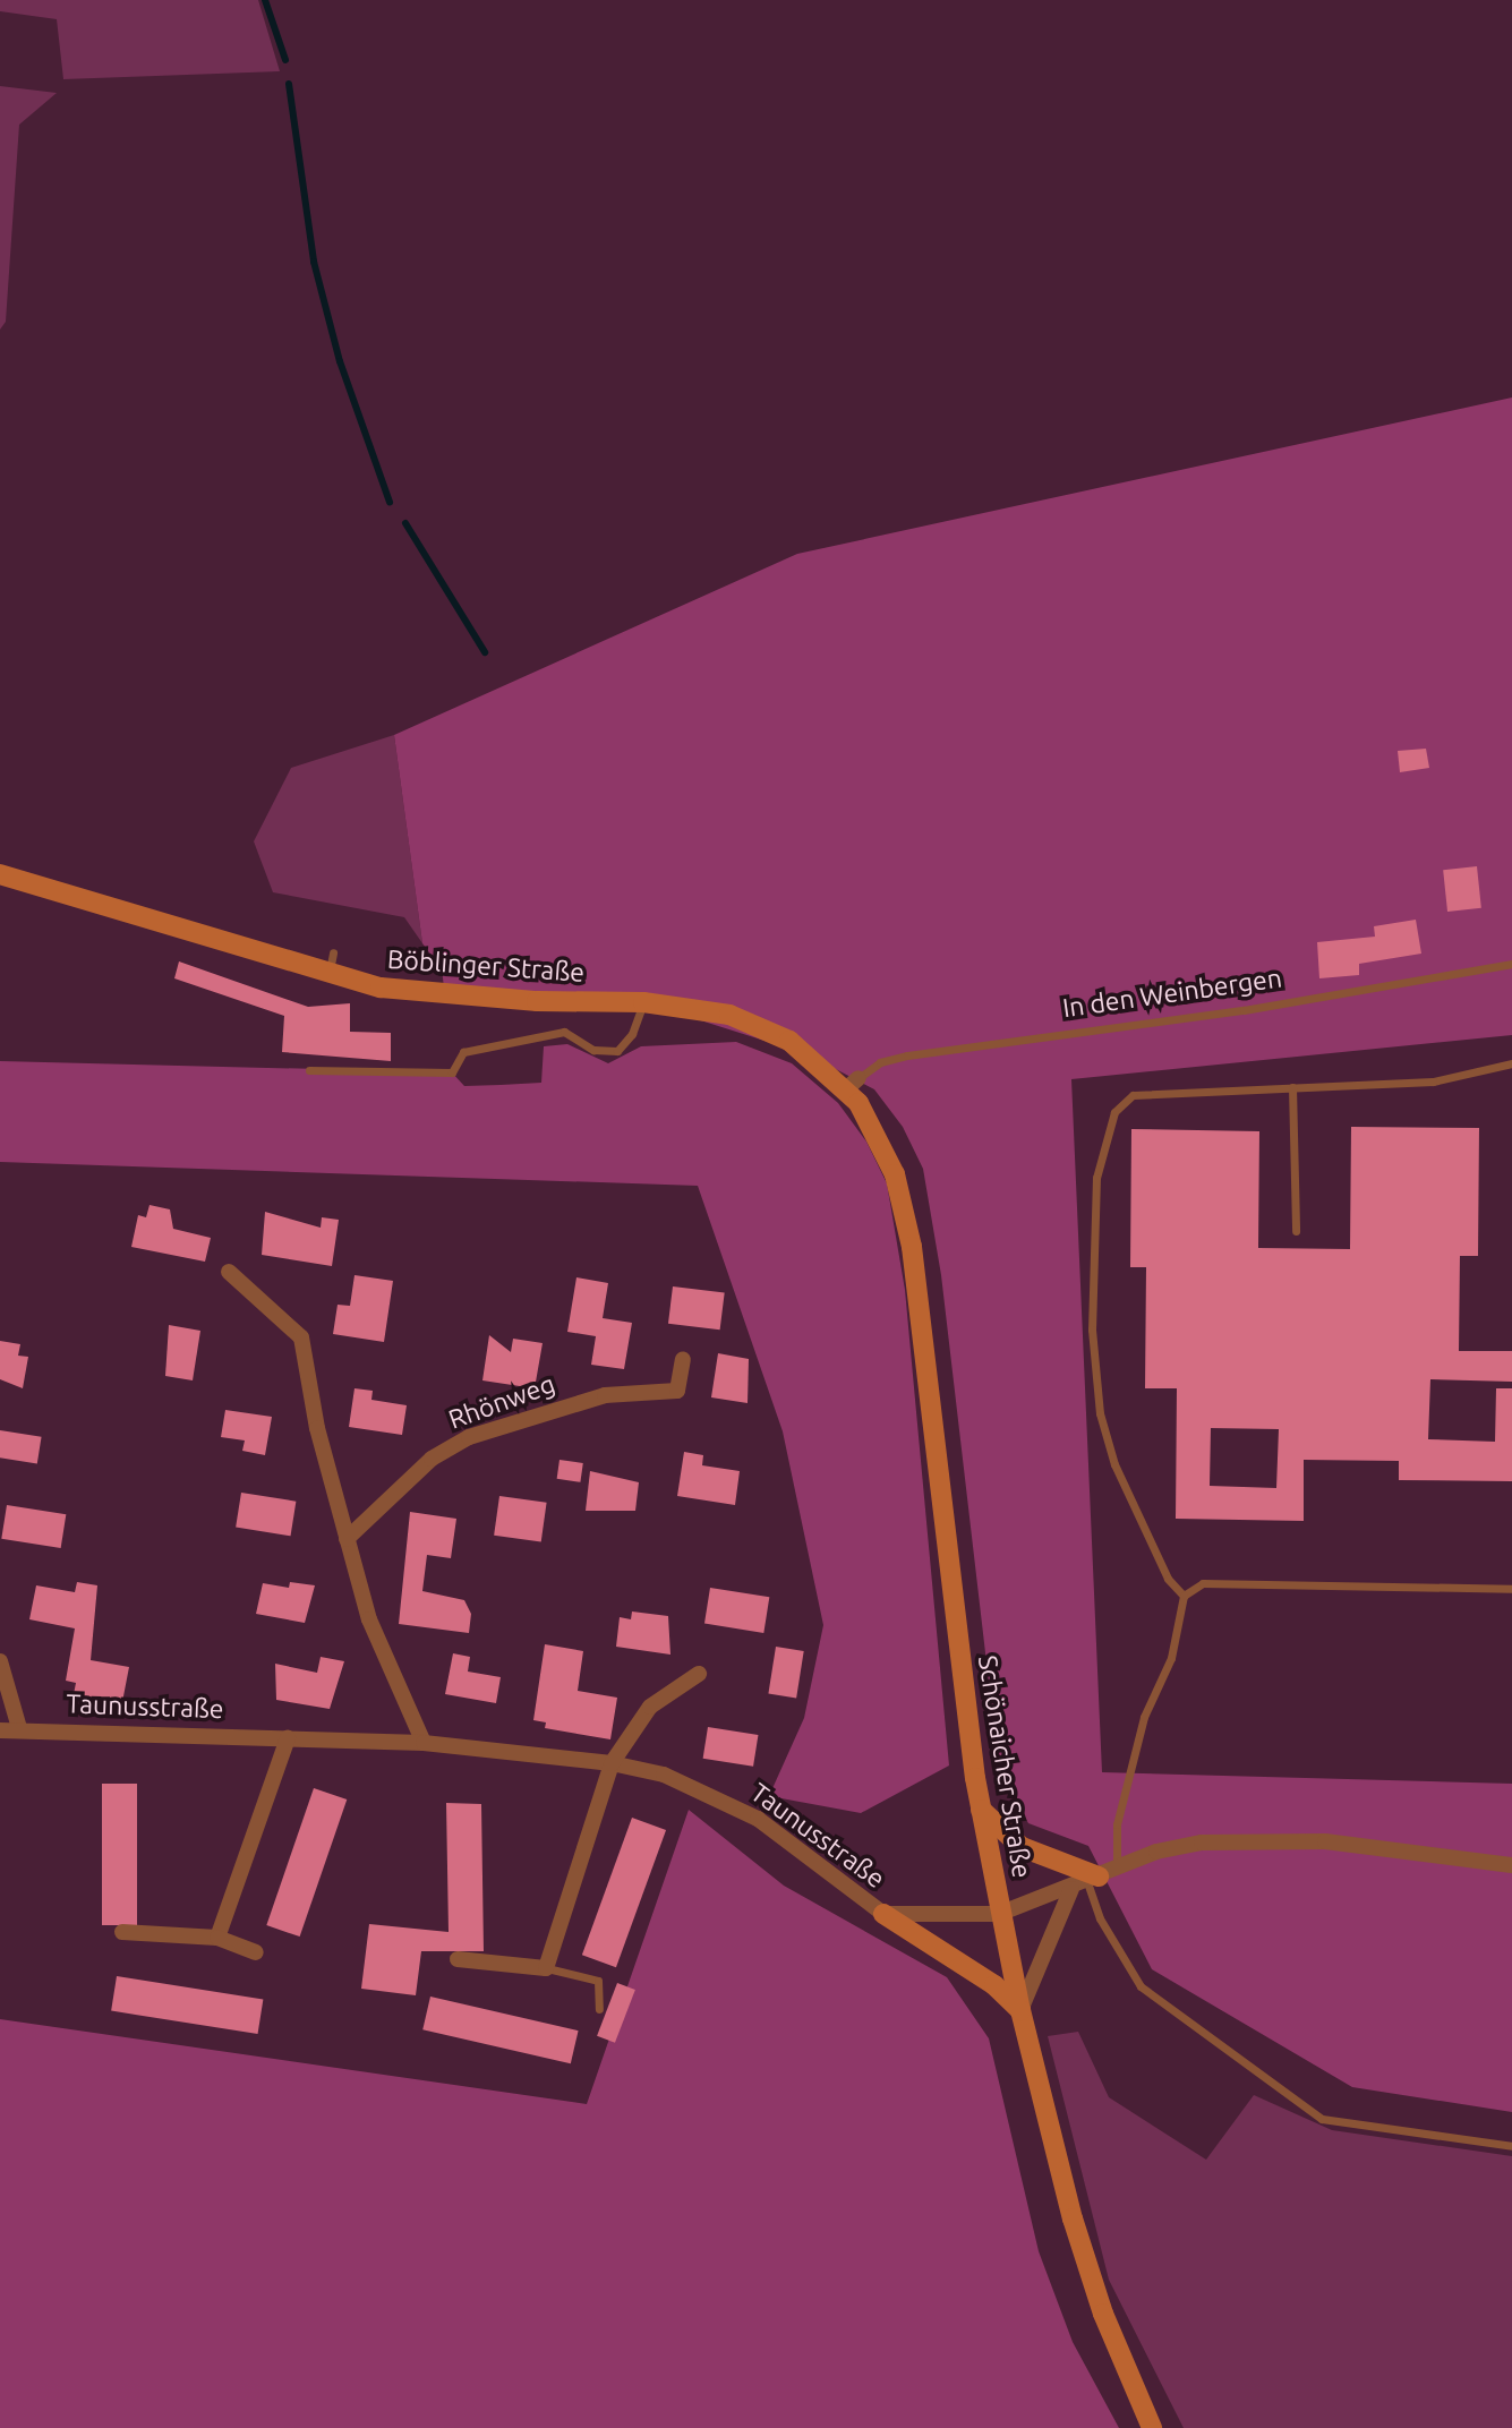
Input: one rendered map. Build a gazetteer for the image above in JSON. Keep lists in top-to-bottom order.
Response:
{
  "streets": {
    "main road": ["Böblinger Straße", "Schönaicher Straße"],
    "street": ["Rhönweg", "Taunusstraße"],
    "lane": ["In den Weinbergen"]
  },
  "crossings": [
    ["Böblinger Straße", "In den Weinbergen"],
    ["Böblinger Straße", "Schönaicher Straße"],
    ["In den Weinbergen", "Schönaicher Straße"],
    ["Taunusstraße", "Schönaicher Straße"]
  ]
}
